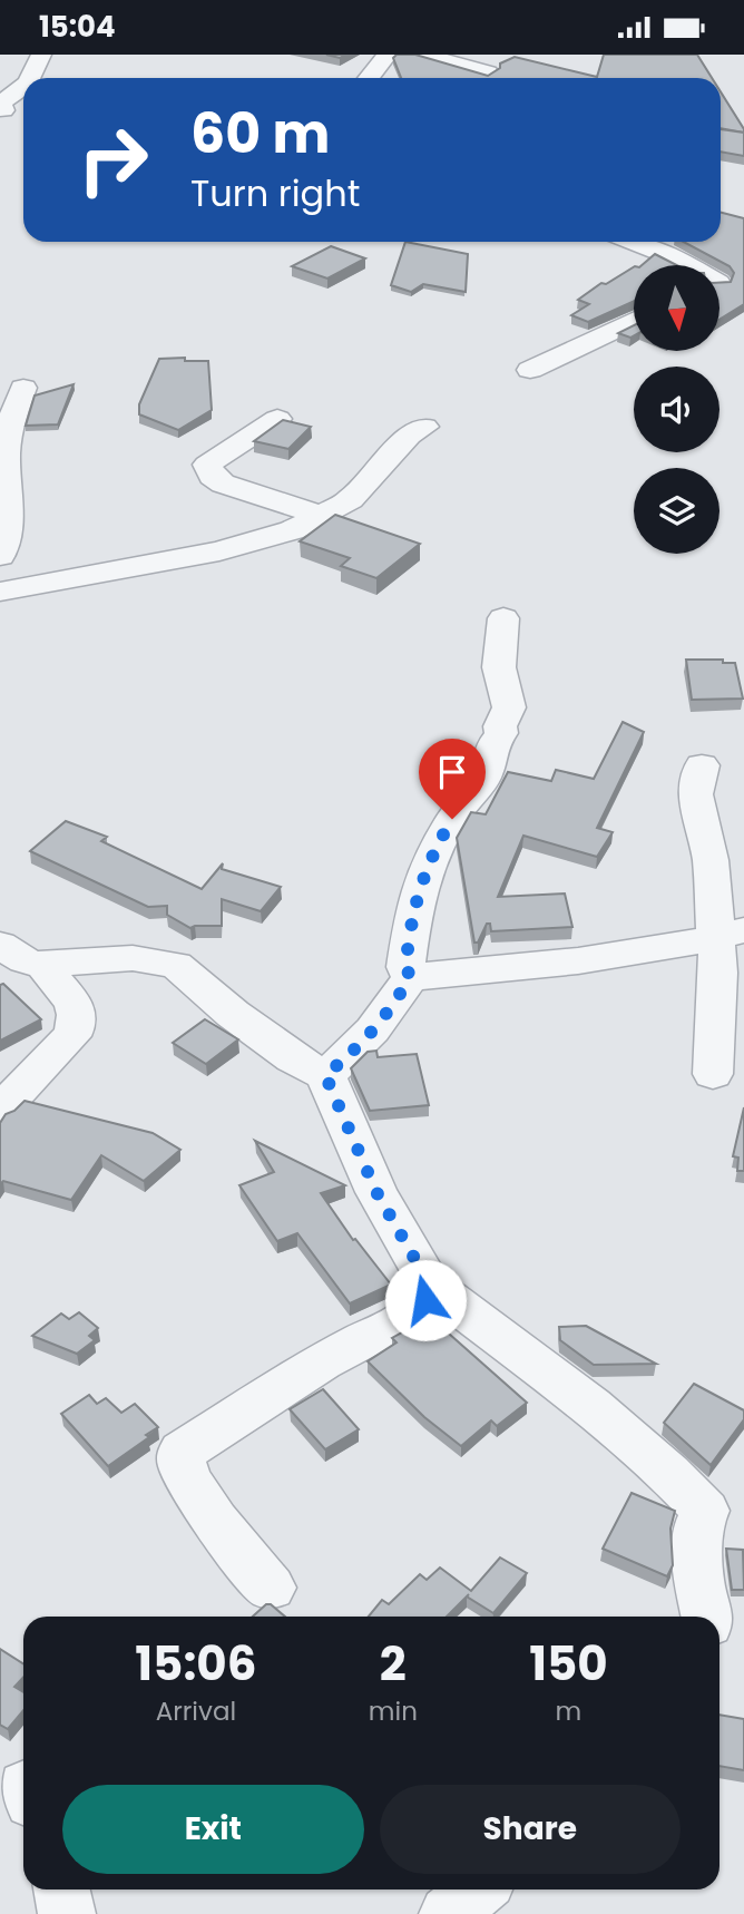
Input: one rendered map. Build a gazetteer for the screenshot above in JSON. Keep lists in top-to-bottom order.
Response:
{
  "north": "bottom",
  "page": {
    "status": "15:04",
    "turn": ["60 m", "Turn right"],
    "eta": [
      "15:06",
      "Arrival",
      "2",
      "min",
      "150",
      "m"
    ],
    "buttons": ["Exit", "Share"]
  }
}
